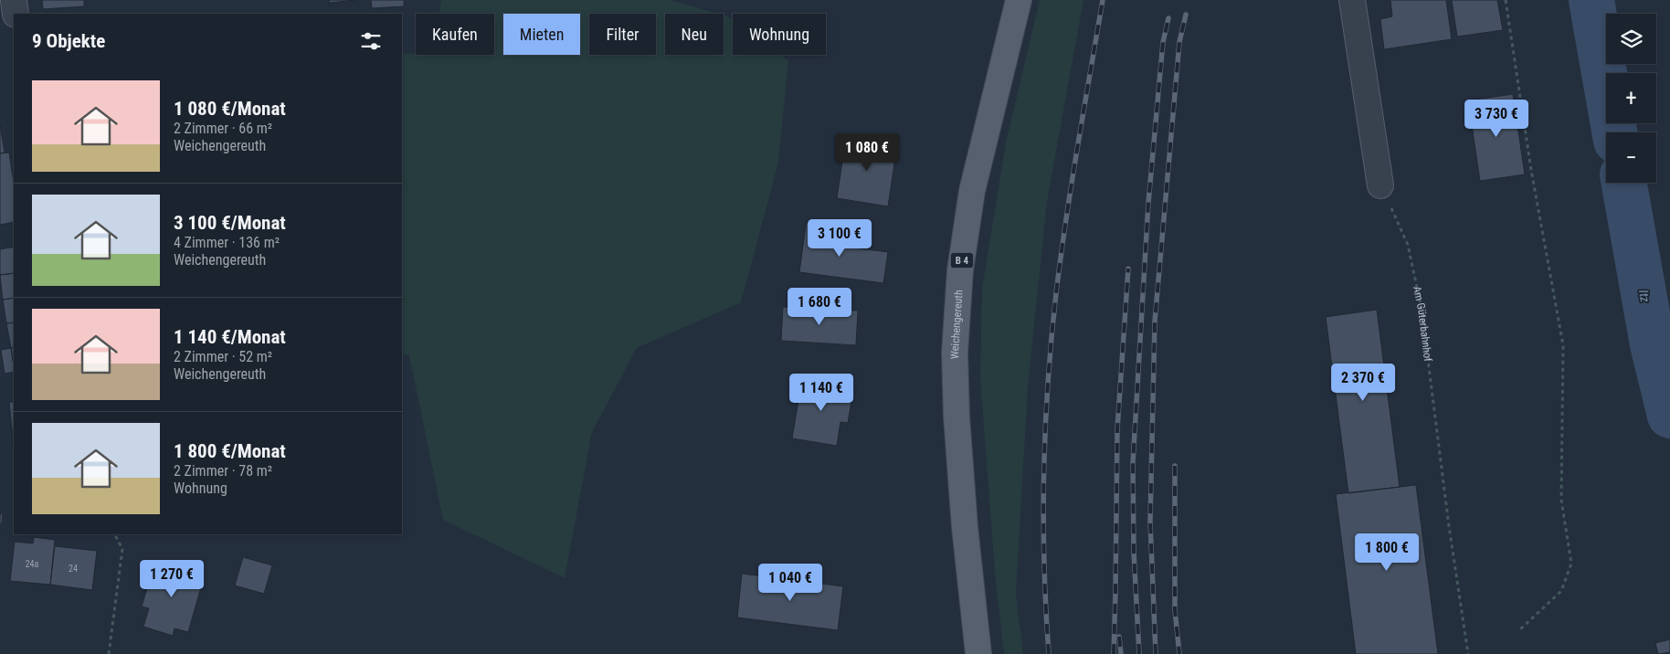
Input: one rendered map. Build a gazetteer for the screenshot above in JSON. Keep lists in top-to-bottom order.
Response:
{
  "streets": {
    "main road": ["B 4", "Weichengereuth"],
    "path": ["Am Güterbahnhof"]
  },
  "water": ["Itz"],
  "house_numbers": ["24a", "24"],
  "page": {
    "map_buttons": ["+", "−"],
    "chip": [
      "Kaufen",
      "Mieten",
      "Filter",
      "Neu",
      "Wohnung"
    ],
    "heading": "9 Objekte",
    "list": [
      {
        "name": "1 080 €/Monat",
        "note": "2 Zimmer · 66 m² · Weichengereuth"
      },
      {
        "name": "3 100 €/Monat",
        "note": "4 Zimmer · 136 m² · Weichengereuth"
      },
      {
        "name": "1 140 €/Monat",
        "note": "2 Zimmer · 52 m² · Weichengereuth"
      },
      {
        "name": "1 800 €/Monat",
        "note": "2 Zimmer · 78 m² · Wohnung"
      }
    ],
    "price": [
      "3 730 €",
      "1 080 €",
      "3 100 €",
      "1 680 €",
      "2 370 €",
      "1 140 €",
      "1 800 €",
      "1 270 €",
      "1 040 €"
    ]
  }
}
